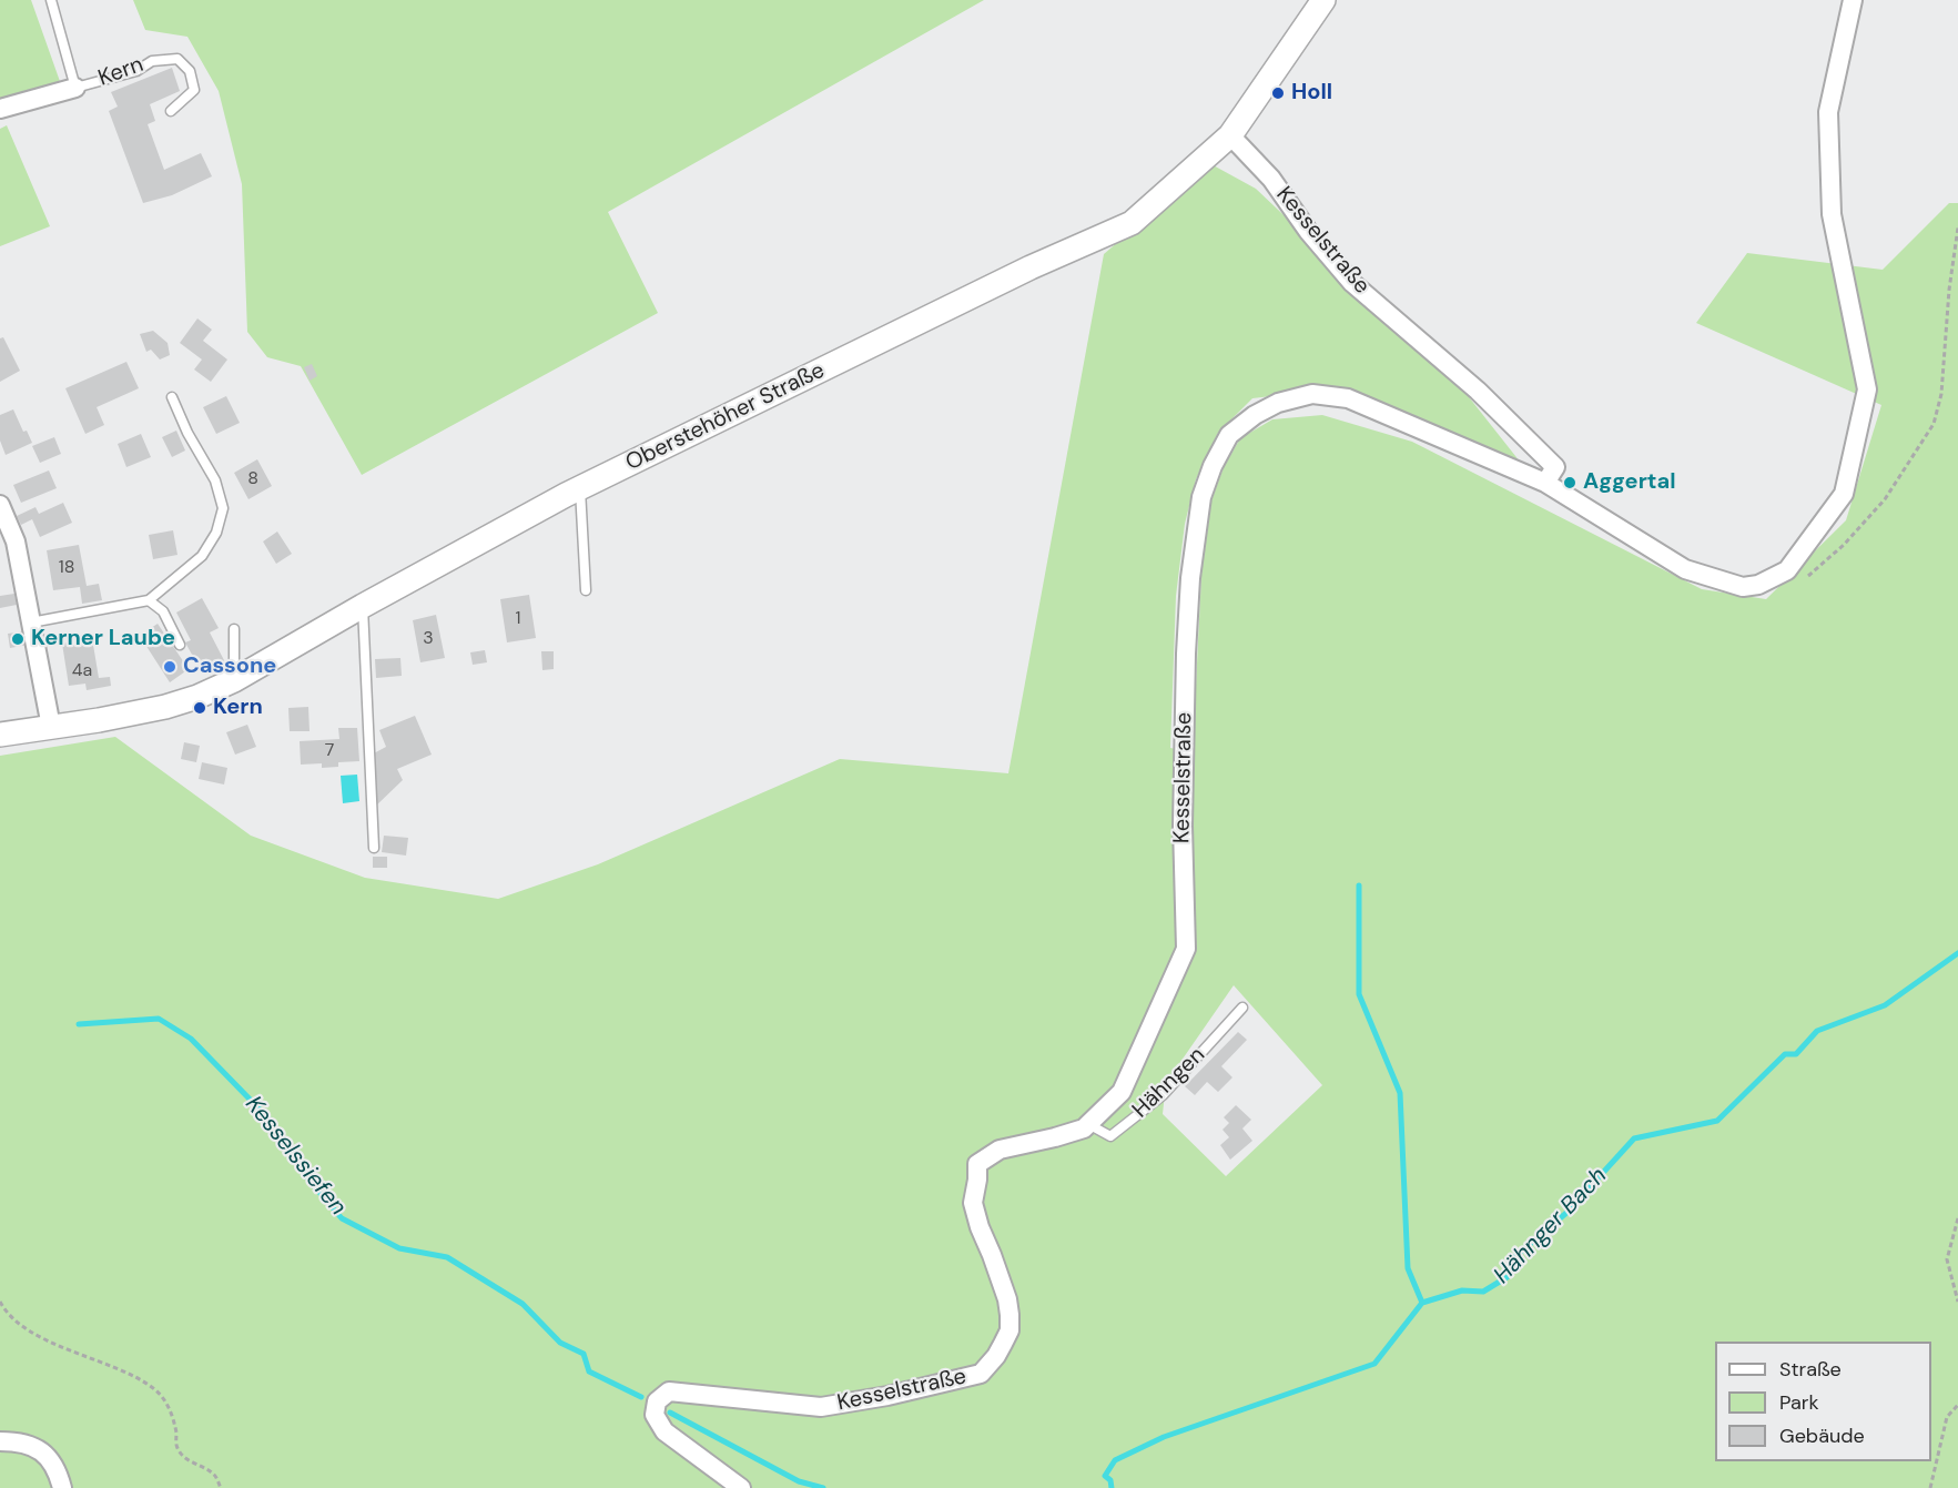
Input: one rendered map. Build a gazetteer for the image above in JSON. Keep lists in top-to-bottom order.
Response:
{
  "streets": {
    "street": ["Kern", "Kesselstraße", "Oberstehöher Straße"],
    "lane": ["Hähngen"]
  },
  "crossings": [
    ["Kesselstraße", "Oberstehöher Straße"],
    ["Kesselstraße", "Hähngen"]
  ],
  "water": ["Kesselssiefen", "Hähnger Bach"],
  "places": [
    "Holl",
    "Aggertal",
    "Kerner Laube",
    "Cassone",
    "Kern"
  ],
  "house_numbers": [
    "8",
    "18",
    "1",
    "3",
    "4a",
    "7"
  ],
  "legend": ["Straße", "Park", "Gebäude"]
}
